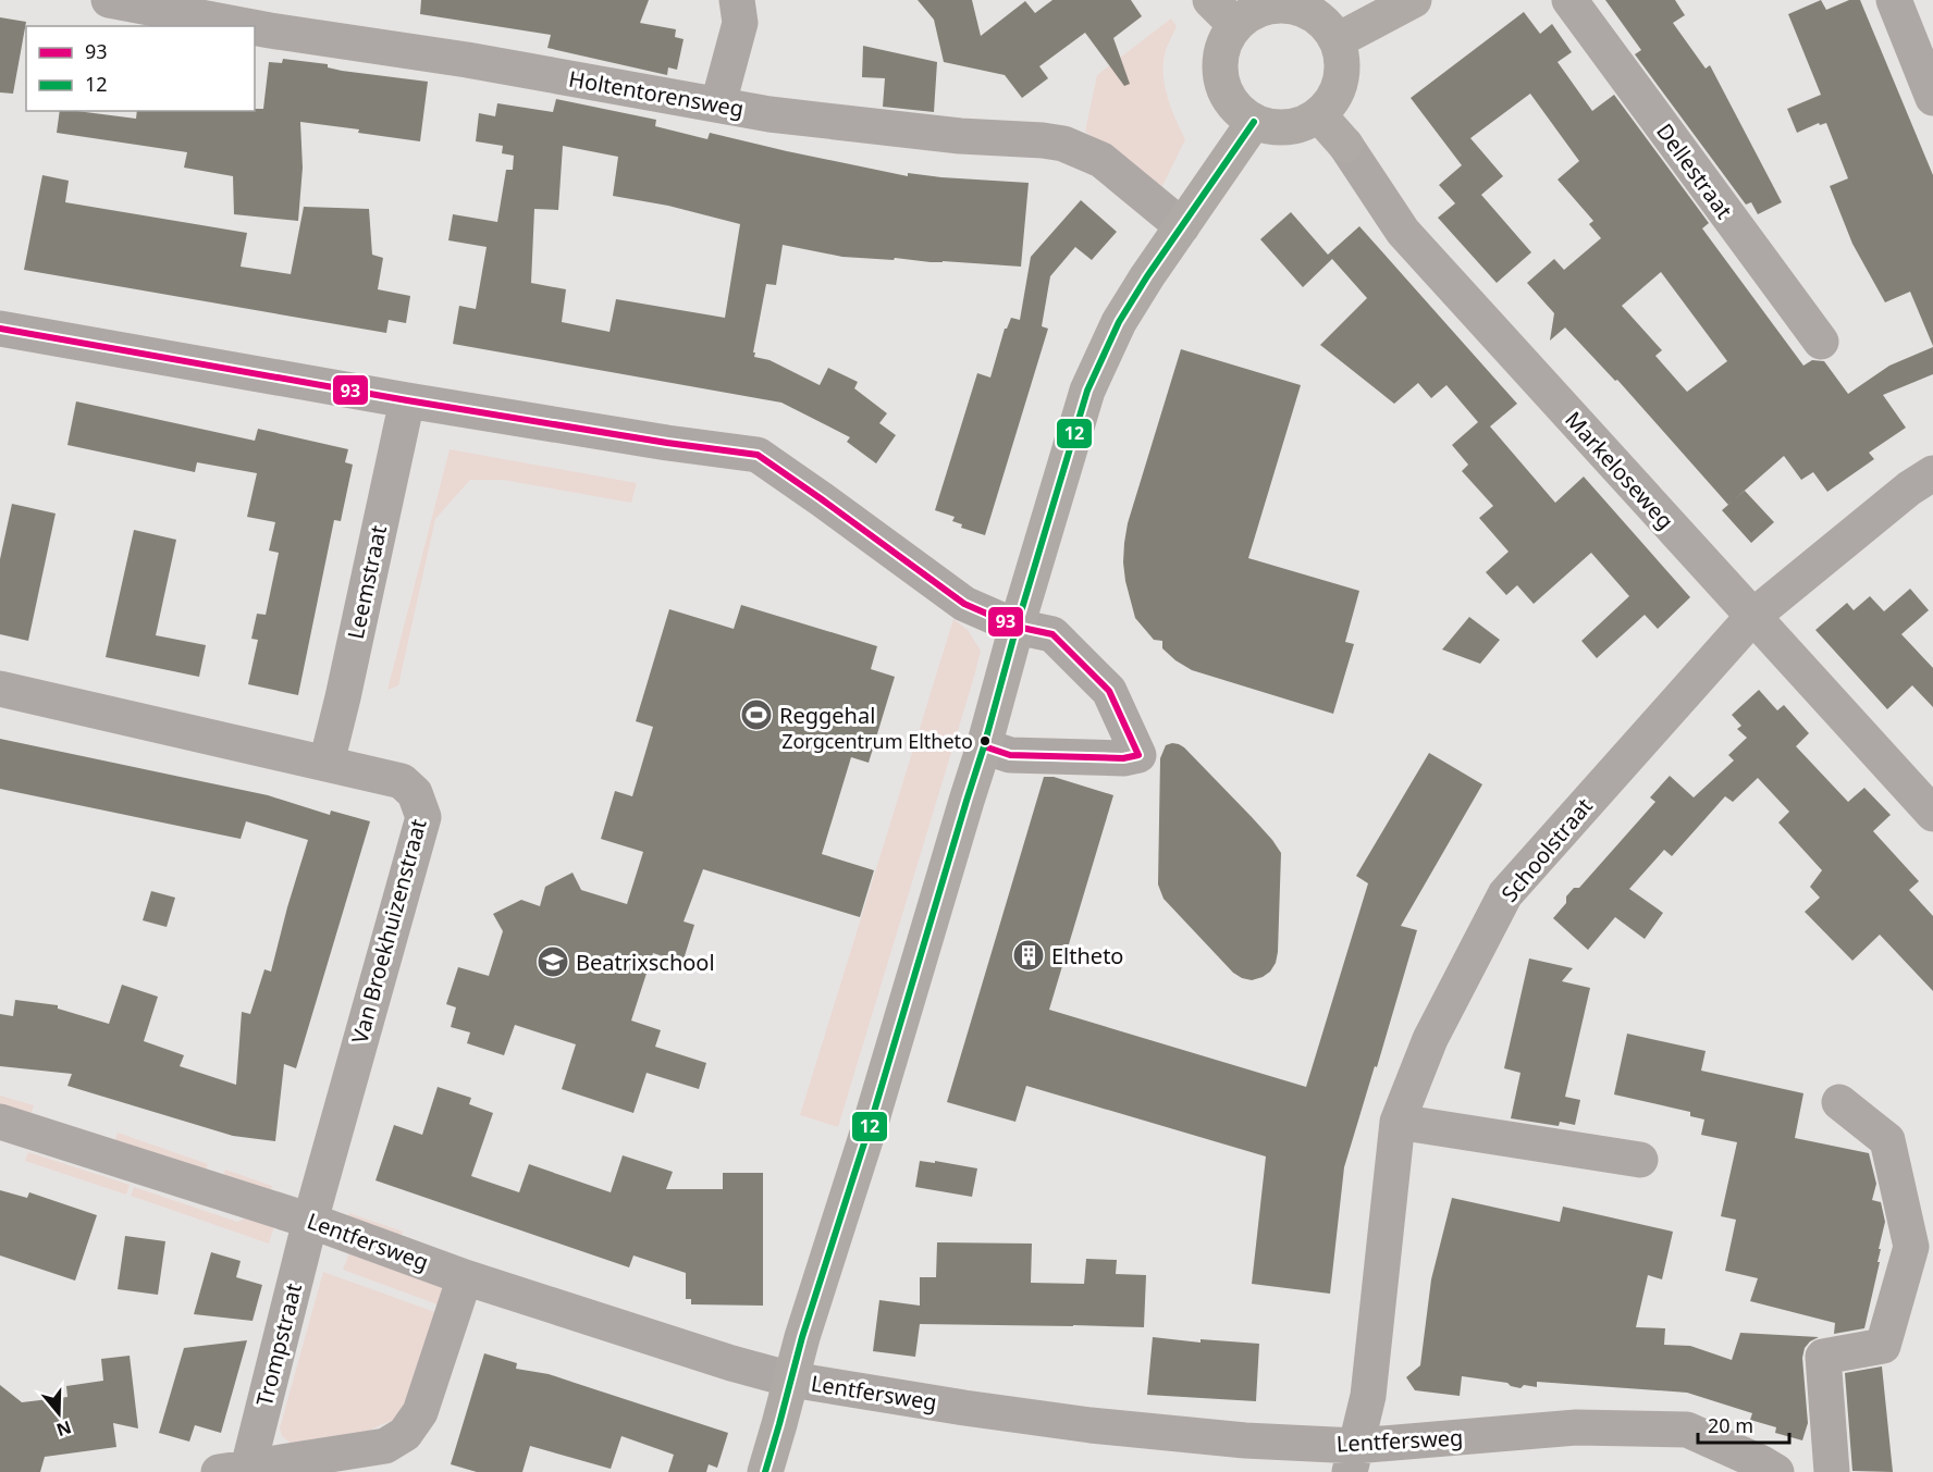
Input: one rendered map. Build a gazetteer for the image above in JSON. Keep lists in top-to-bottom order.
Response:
{
  "streets": {
    "main road": ["Markeloseweg"],
    "street": [
      "Holtentorensweg",
      "Dellestraat",
      "Leemstraat",
      "Schoolstraat",
      "Van Broekhuizenstraat",
      "Lentfersweg",
      "Trompstraat"
    ]
  },
  "crossings": [
    ["Markeloseweg", "Schoolstraat"],
    ["Leemstraat", "Van Broekhuizenstraat"],
    ["Schoolstraat", "Lentfersweg"],
    ["Van Broekhuizenstraat", "Lentfersweg"],
    ["Van Broekhuizenstraat", "Trompstraat"],
    ["Lentfersweg", "Trompstraat"]
  ],
  "places": {
    "sports": ["Reggehal"],
    "other": ["Zorgcentrum Eltheto"],
    "building": ["Eltheto"],
    "school or university": ["Beatrixschool"]
  },
  "lines": ["transit line 12", "transit line 93"],
  "legend": ["93", "12"],
  "scale_bar": "20 m",
  "north": "bottom"
}
